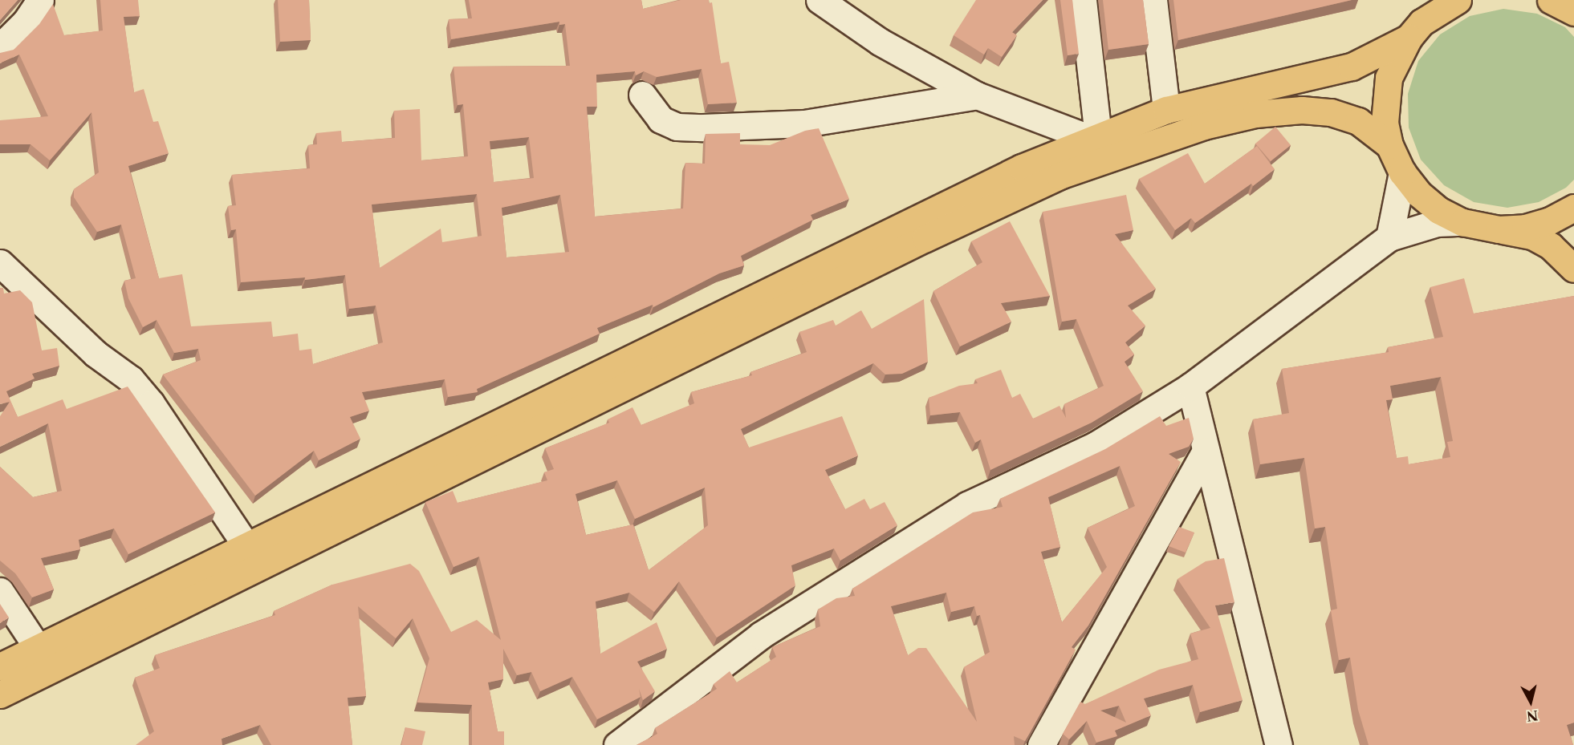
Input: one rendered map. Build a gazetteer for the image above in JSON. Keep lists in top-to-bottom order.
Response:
{
  "north": "bottom"
}
